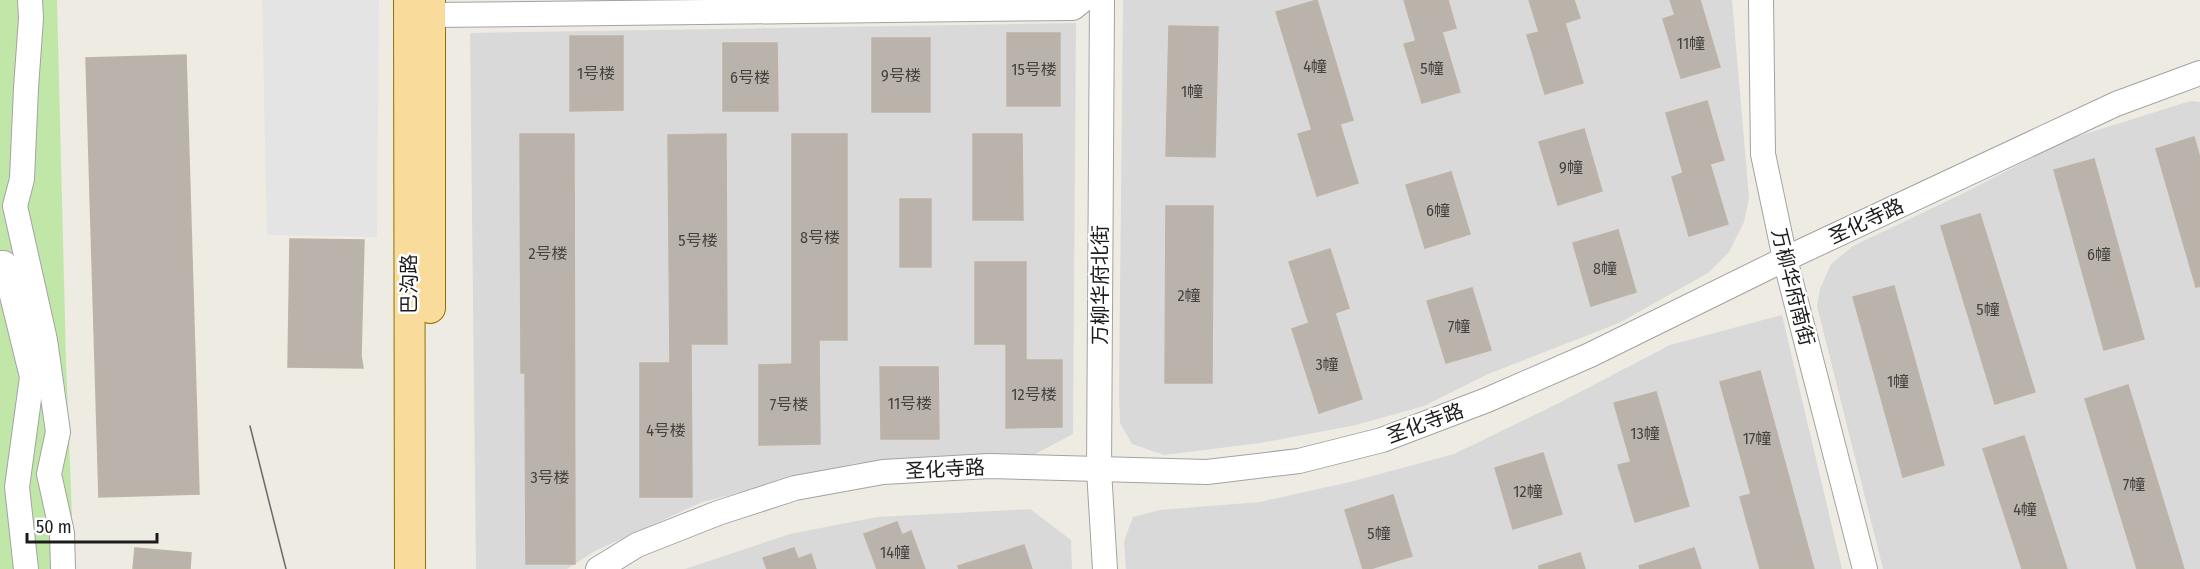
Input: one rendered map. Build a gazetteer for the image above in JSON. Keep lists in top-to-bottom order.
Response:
{
  "streets": {
    "main road": ["巴沟路"],
    "street": ["圣化寺路", "万柳华府北街", "万柳华府南街"]
  },
  "crossings": [
    ["圣化寺路", "万柳华府北街"],
    ["圣化寺路", "万柳华府南街"]
  ],
  "house_numbers": [
    "11幢",
    "4幢",
    "5幢",
    "15号楼",
    "1号楼",
    "9号楼",
    "6号楼",
    "1幢",
    "9幢",
    "6幢",
    "8号楼",
    "5号楼",
    "2号楼",
    "6幢",
    "8幢",
    "2幢",
    "5幢",
    "7幢",
    "3幢",
    "1幢",
    "12号楼",
    "11号楼",
    "7号楼",
    "4号楼",
    "13幢",
    "17幢",
    "3号楼",
    "7幢",
    "12幢",
    "4幢",
    "5幢",
    "14幢"
  ],
  "scale_bar": "50 m"
}
